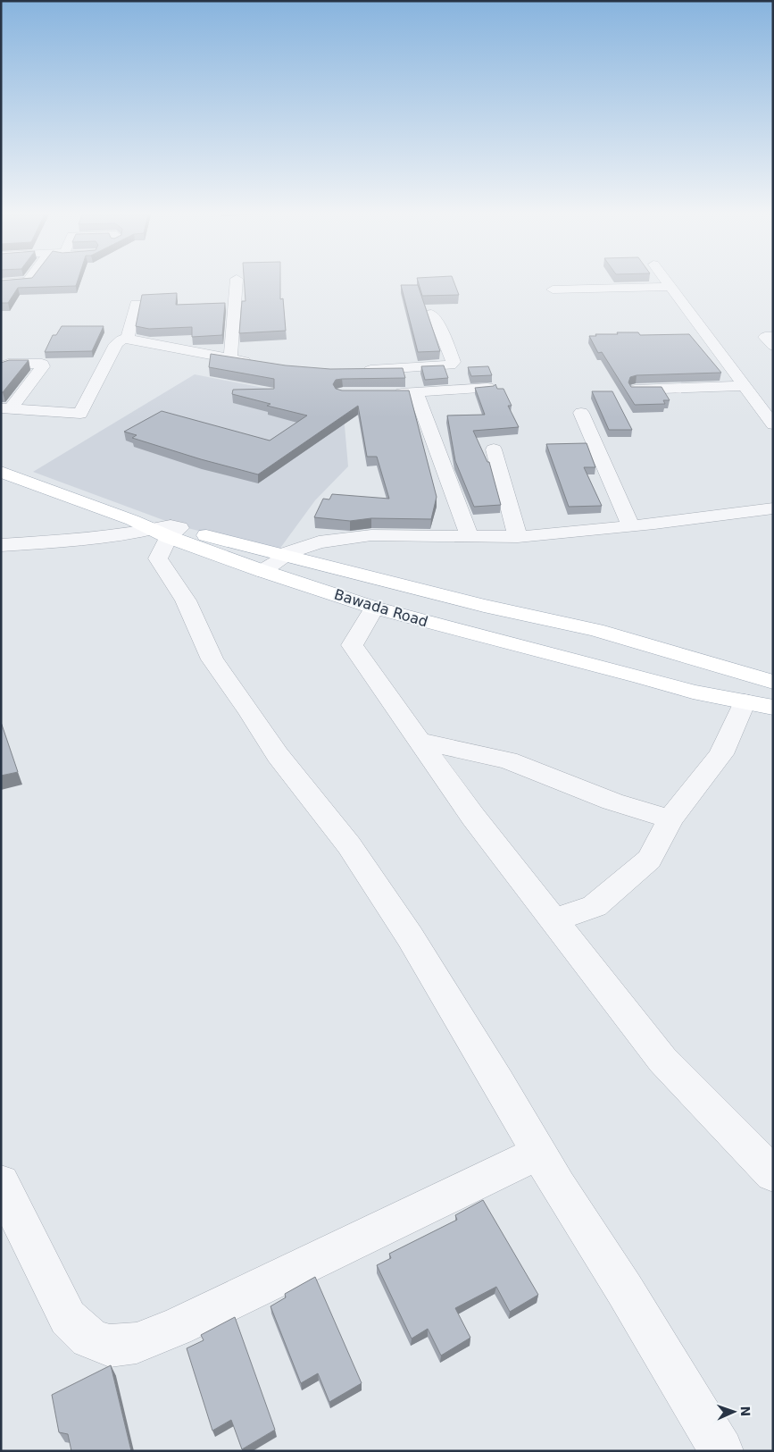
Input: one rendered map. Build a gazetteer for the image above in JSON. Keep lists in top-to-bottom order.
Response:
{
  "streets": {
    "main road": ["Bawada Road"]
  },
  "north": "right"
}
